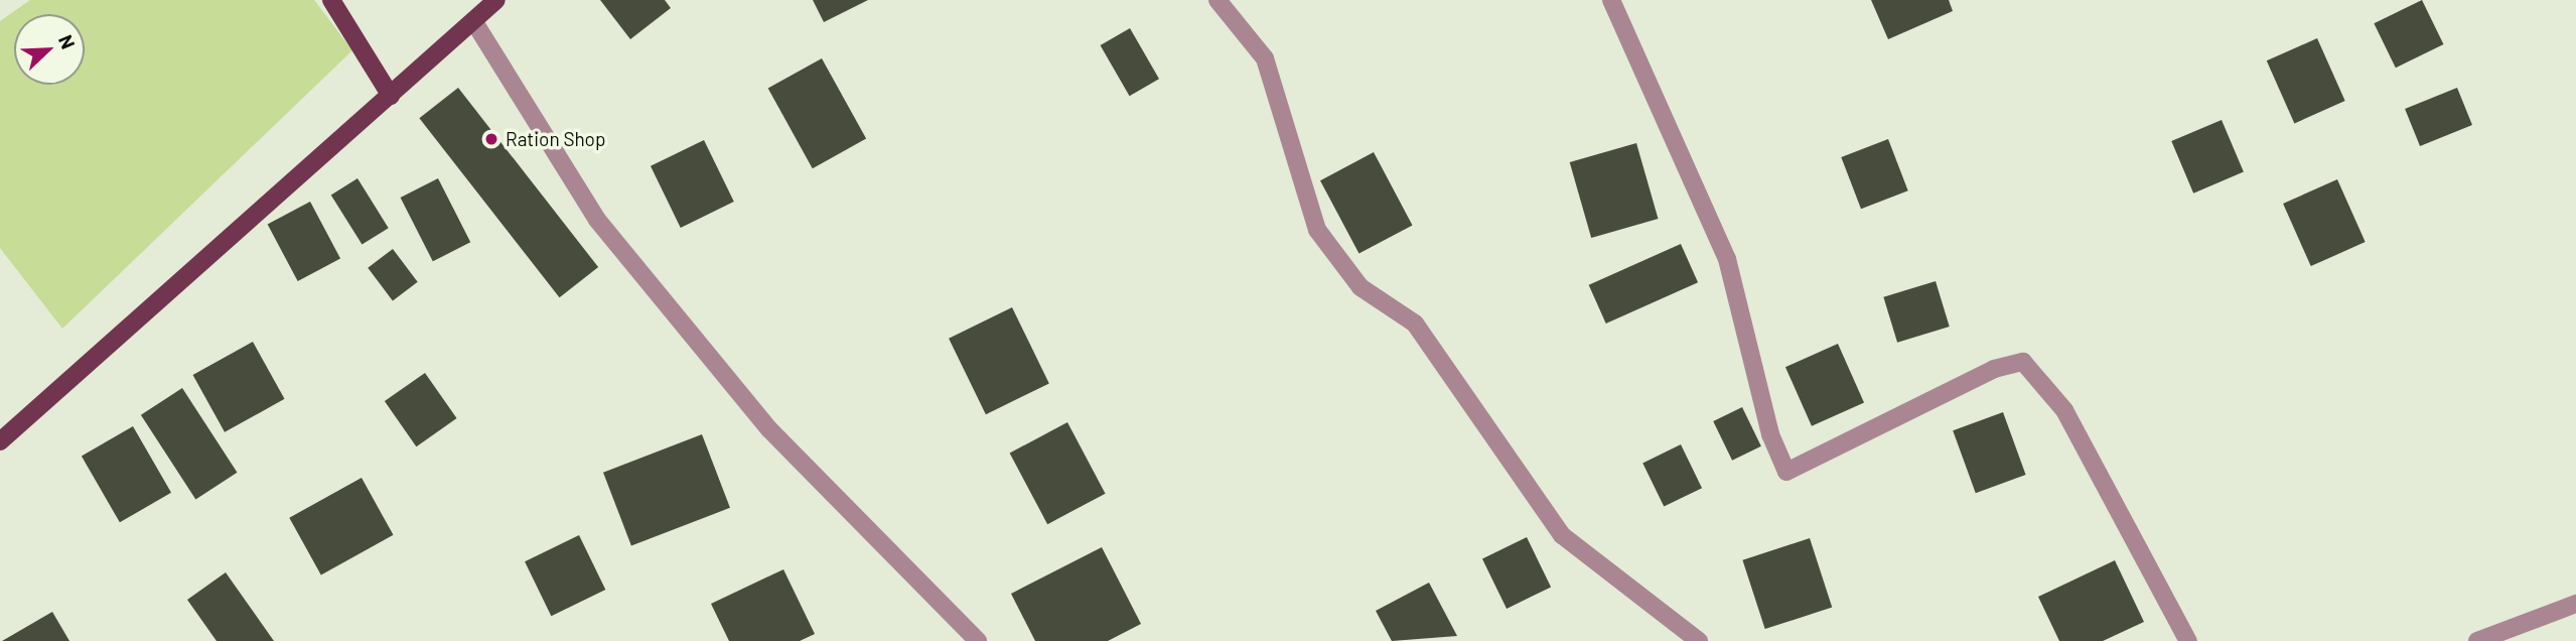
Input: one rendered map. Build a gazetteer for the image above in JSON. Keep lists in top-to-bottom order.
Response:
{
  "places": ["Ration Shop"],
  "north": "top right"
}
